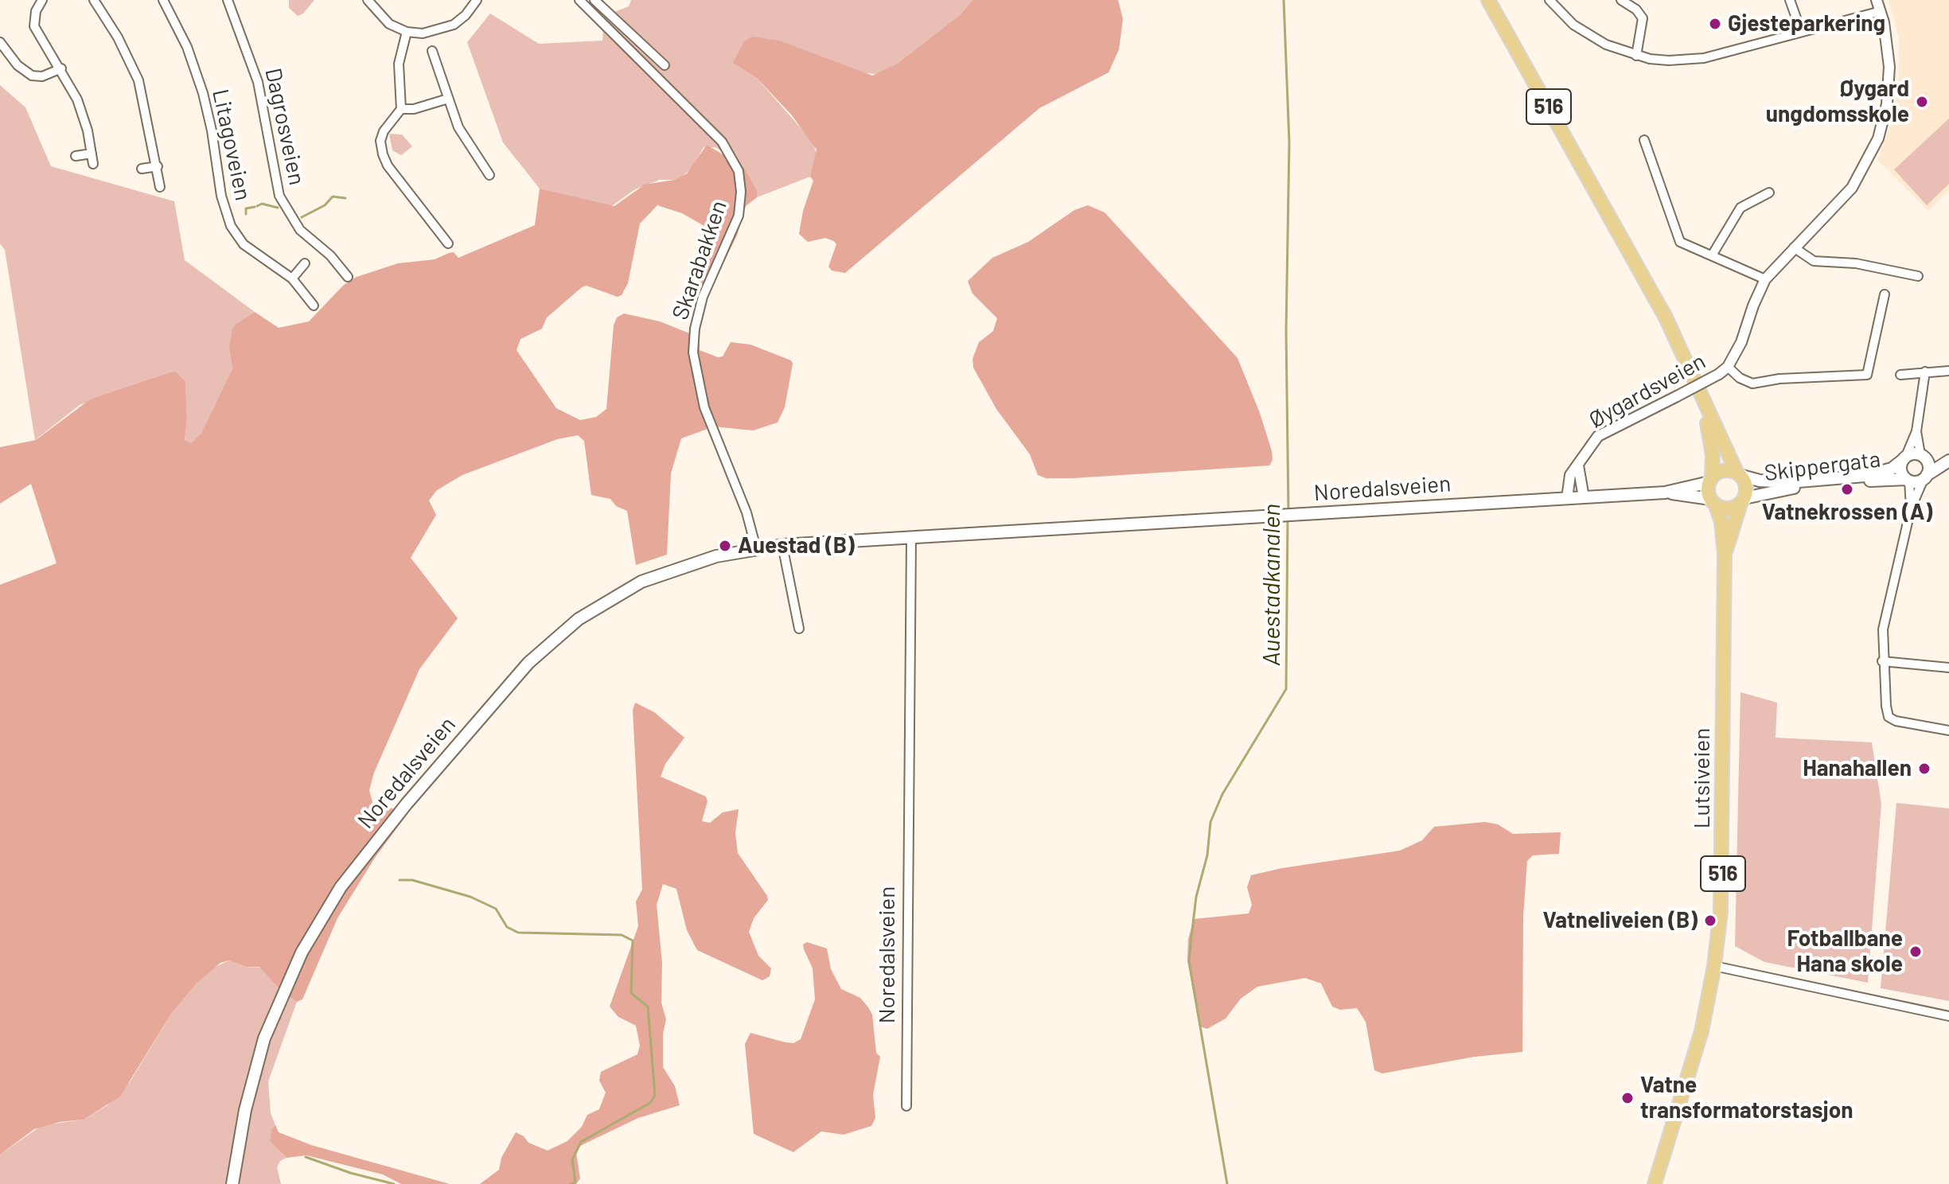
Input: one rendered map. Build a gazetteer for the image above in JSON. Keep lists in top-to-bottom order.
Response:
{
  "streets": {
    "main road": [
      "516",
      "Skippergata",
      "Noredalsveien",
      "Lutsiveien"
    ],
    "street": [
      "Dagrosveien",
      "Litagoveien",
      "Skarabakken",
      "Øygardsveien"
    ]
  },
  "crossings": [
    ["516", "Skippergata"],
    ["516", "Noredalsveien"],
    ["516", "Lutsiveien"],
    ["Skarabakken", "Noredalsveien"],
    ["Øygardsveien", "Noredalsveien"],
    ["Skippergata", "Noredalsveien"],
    ["Skippergata", "Lutsiveien"],
    ["Noredalsveien", "Lutsiveien"]
  ],
  "water": ["Auestadkanalen"],
  "places": [
    "Gjesteparkering",
    "Øygard ungdomsskole",
    "Vatnekrossen (A)",
    "Auestad (B)",
    "Hanahallen",
    "Vatneliveien (B)",
    "Fotballbane Hana skole",
    "Vatne transformatorstasjon"
  ]
}
